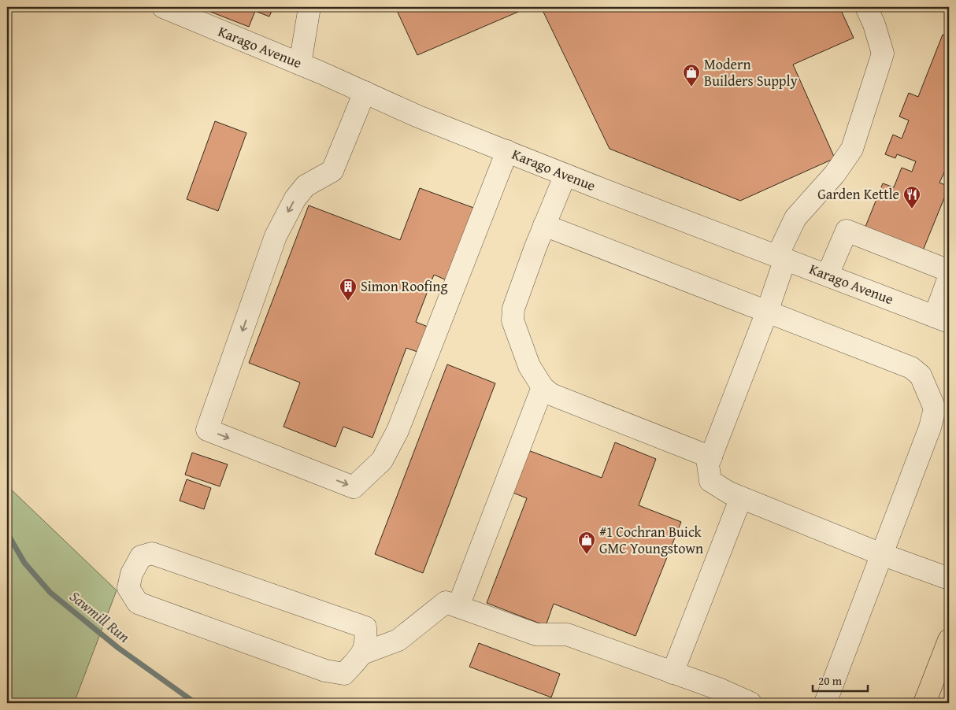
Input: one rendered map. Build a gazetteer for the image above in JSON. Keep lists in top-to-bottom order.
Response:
{
  "streets": {
    "street": ["Karago Avenue"]
  },
  "water": ["Sawmill Run"],
  "places": {
    "shop": ["Modern Builders Supply", "#1 Cochran Buick GMC Youngstown"],
    "restaurant": ["Garden Kettle"],
    "building": ["Simon Roofing"]
  },
  "scale_bar": "20 m"
}
